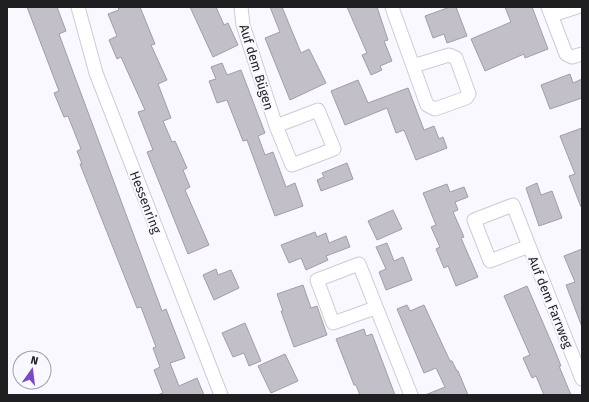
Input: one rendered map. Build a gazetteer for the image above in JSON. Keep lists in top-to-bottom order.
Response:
{
  "streets": {
    "street": ["Auf dem Bügen", "Hessenring", "Auf dem Farrweg"]
  },
  "north": "top"
}
